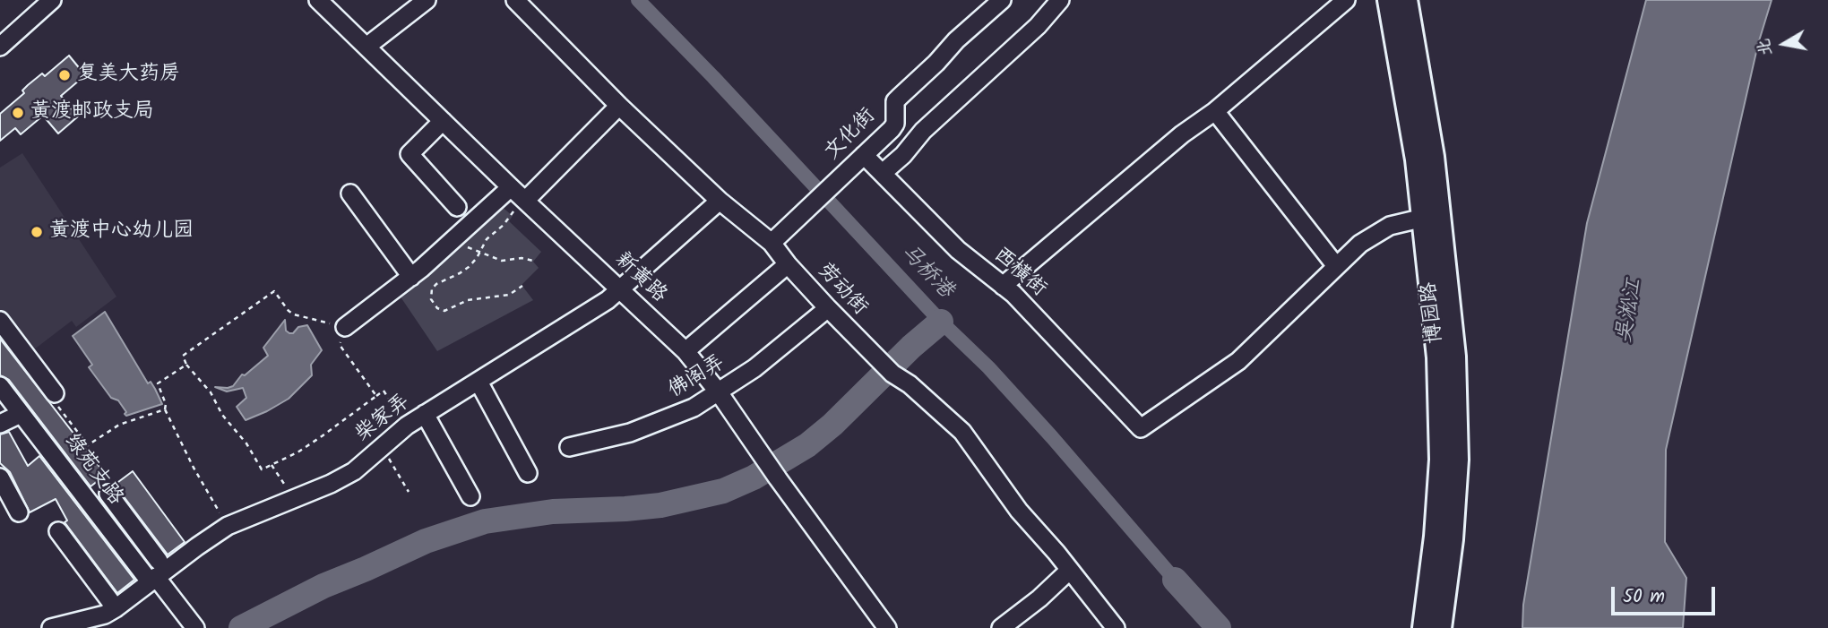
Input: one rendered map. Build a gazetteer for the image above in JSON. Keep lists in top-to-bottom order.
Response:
{
  "streets": {
    "main road": ["博园路"],
    "street": [
      "文化街",
      "西横街",
      "新黄路",
      "劳动街",
      "佛阁弄",
      "柴家弄",
      "绿苑支路"
    ]
  },
  "crossings": [
    ["文化街", "西横街"],
    ["文化街", "劳动街"],
    ["新黄路", "佛阁弄"],
    ["新黄路", "柴家弄"],
    ["劳动街", "佛阁弄"],
    ["劳动街", "柴家弄"],
    ["柴家弄", "绿苑支路"]
  ],
  "water": ["马桥港", "吴淞江"],
  "places": ["复美大药房", "黄渡邮政支局", "黄渡中心幼儿园"],
  "scale_bar": "50 m",
  "north": "left"
}
